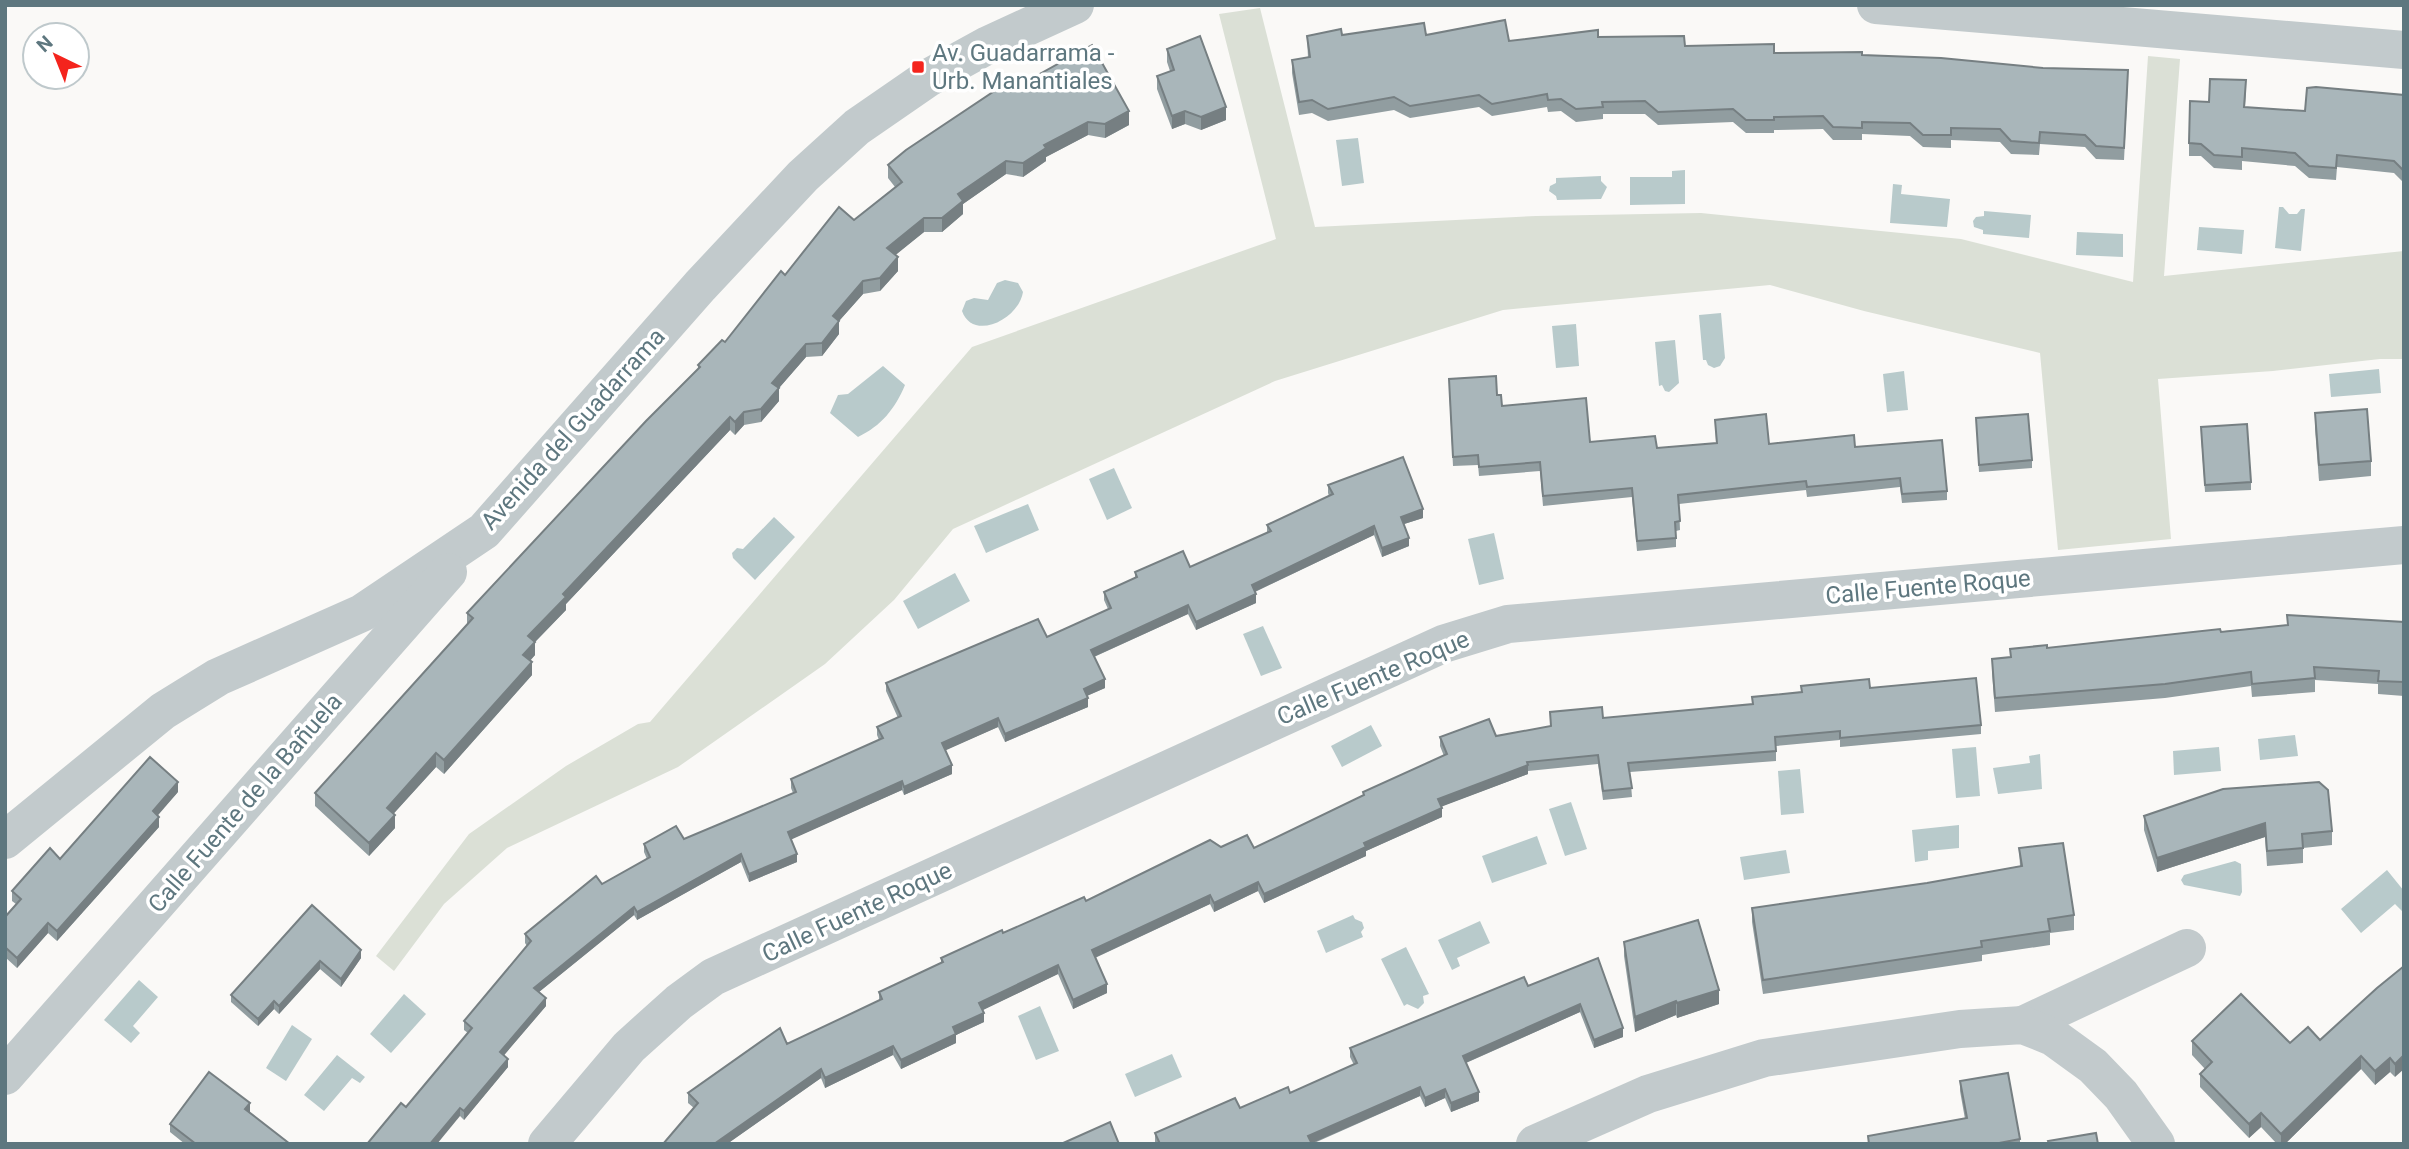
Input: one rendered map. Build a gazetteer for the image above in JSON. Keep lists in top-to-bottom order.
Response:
{
  "streets": {
    "street": ["Avenida del Guadarrama", "Calle Fuente Roque", "Calle Fuente de la Bañuela"]
  },
  "crossings": [
    ["Avenida del Guadarrama", "Calle Fuente de la Bañuela"]
  ],
  "places": {
    "transit": ["Av. Guadarrama - Urb. Manantiales"]
  },
  "north": "top left"
}
